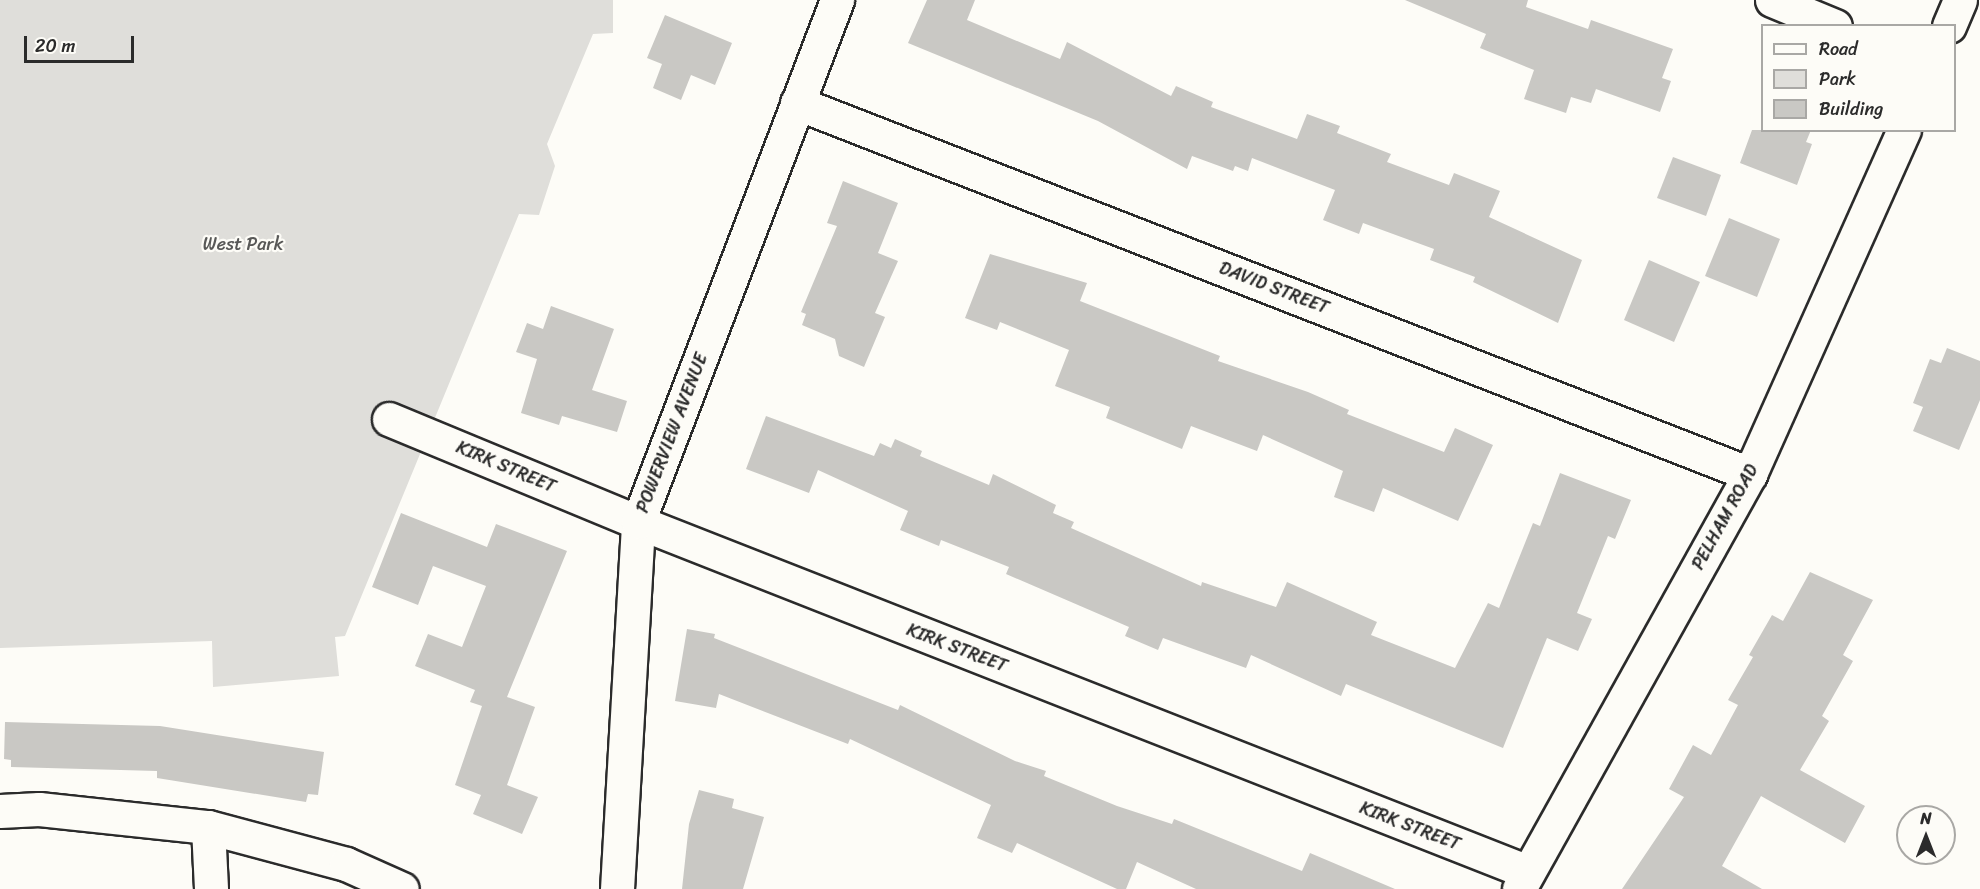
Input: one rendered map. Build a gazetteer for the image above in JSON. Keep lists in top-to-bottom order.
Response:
{
  "streets": {
    "street": [
      "DAVID STREET",
      "POWERVIEW AVENUE",
      "KIRK STREET",
      "PELHAM ROAD"
    ]
  },
  "crossings": [
    ["DAVID STREET", "POWERVIEW AVENUE"],
    ["DAVID STREET", "PELHAM ROAD"],
    ["POWERVIEW AVENUE", "KIRK STREET"],
    ["KIRK STREET", "PELHAM ROAD"]
  ],
  "parks": ["West Park"],
  "legend": ["Road", "Park", "Building"],
  "scale_bar": "20 m",
  "north": "top"
}
